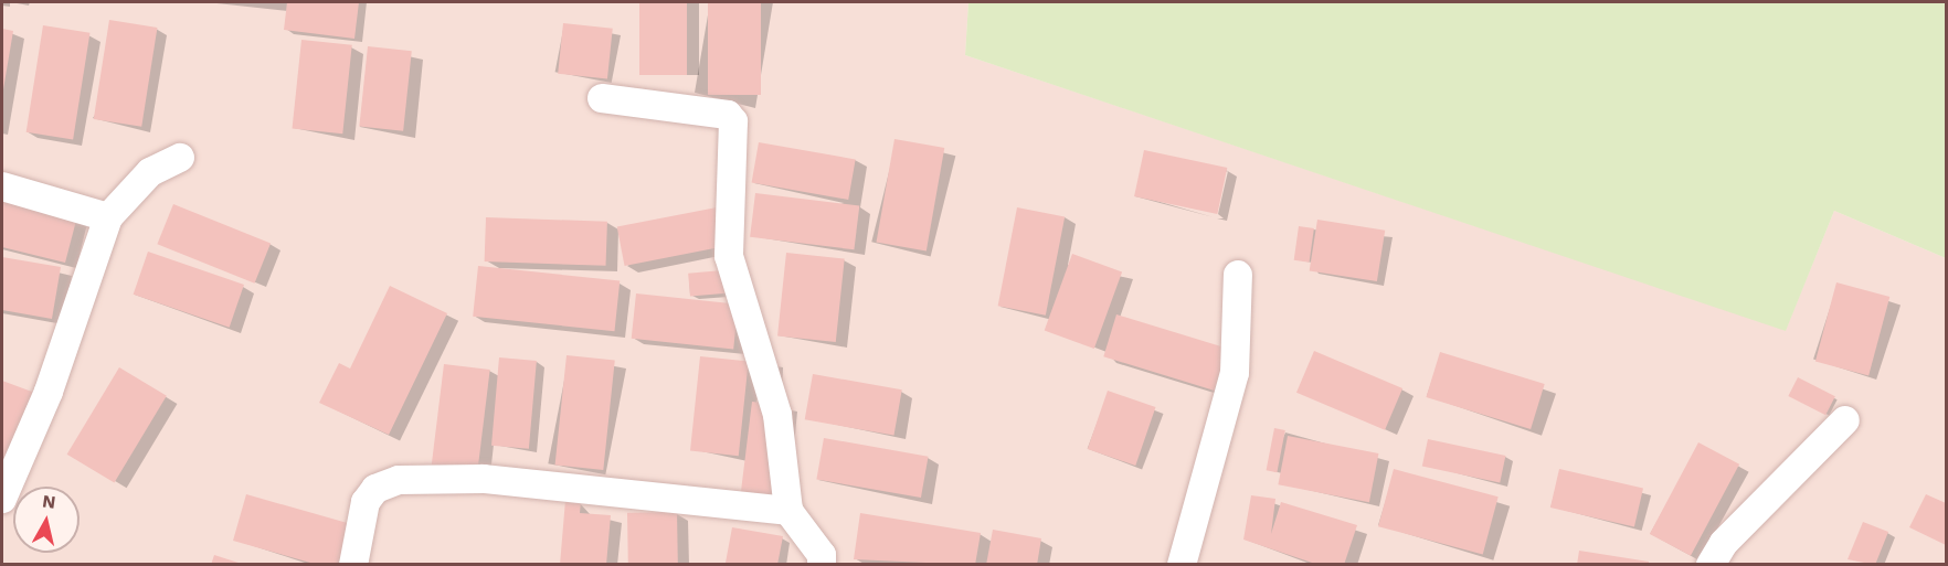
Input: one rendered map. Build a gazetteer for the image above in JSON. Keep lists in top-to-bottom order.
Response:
{
  "north": "top"
}
